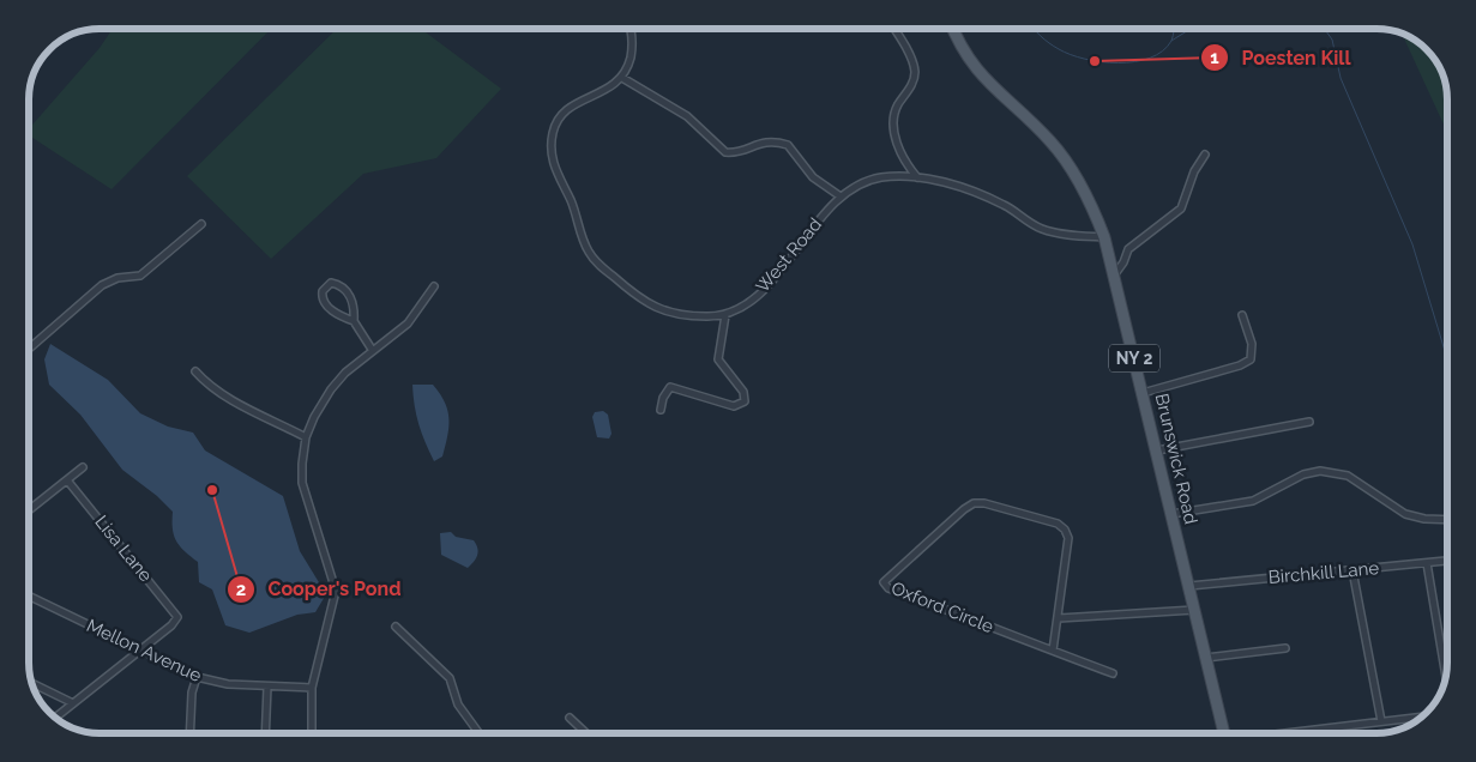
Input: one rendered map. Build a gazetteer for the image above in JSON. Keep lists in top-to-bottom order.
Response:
{
  "streets": {
    "main road": ["NY 2", "Brunswick Road"],
    "street": [
      "West Road",
      "Lisa Lane",
      "Birchkill Lane",
      "Oxford Circle",
      "Mellon Avenue"
    ]
  },
  "crossings": [
    ["West Road", "Brunswick Road"],
    ["Brunswick Road", "Birchkill Lane"],
    ["Lisa Lane", "Mellon Avenue"]
  ],
  "places": ["Poesten Kill", "Cooper's Pond"]
}
